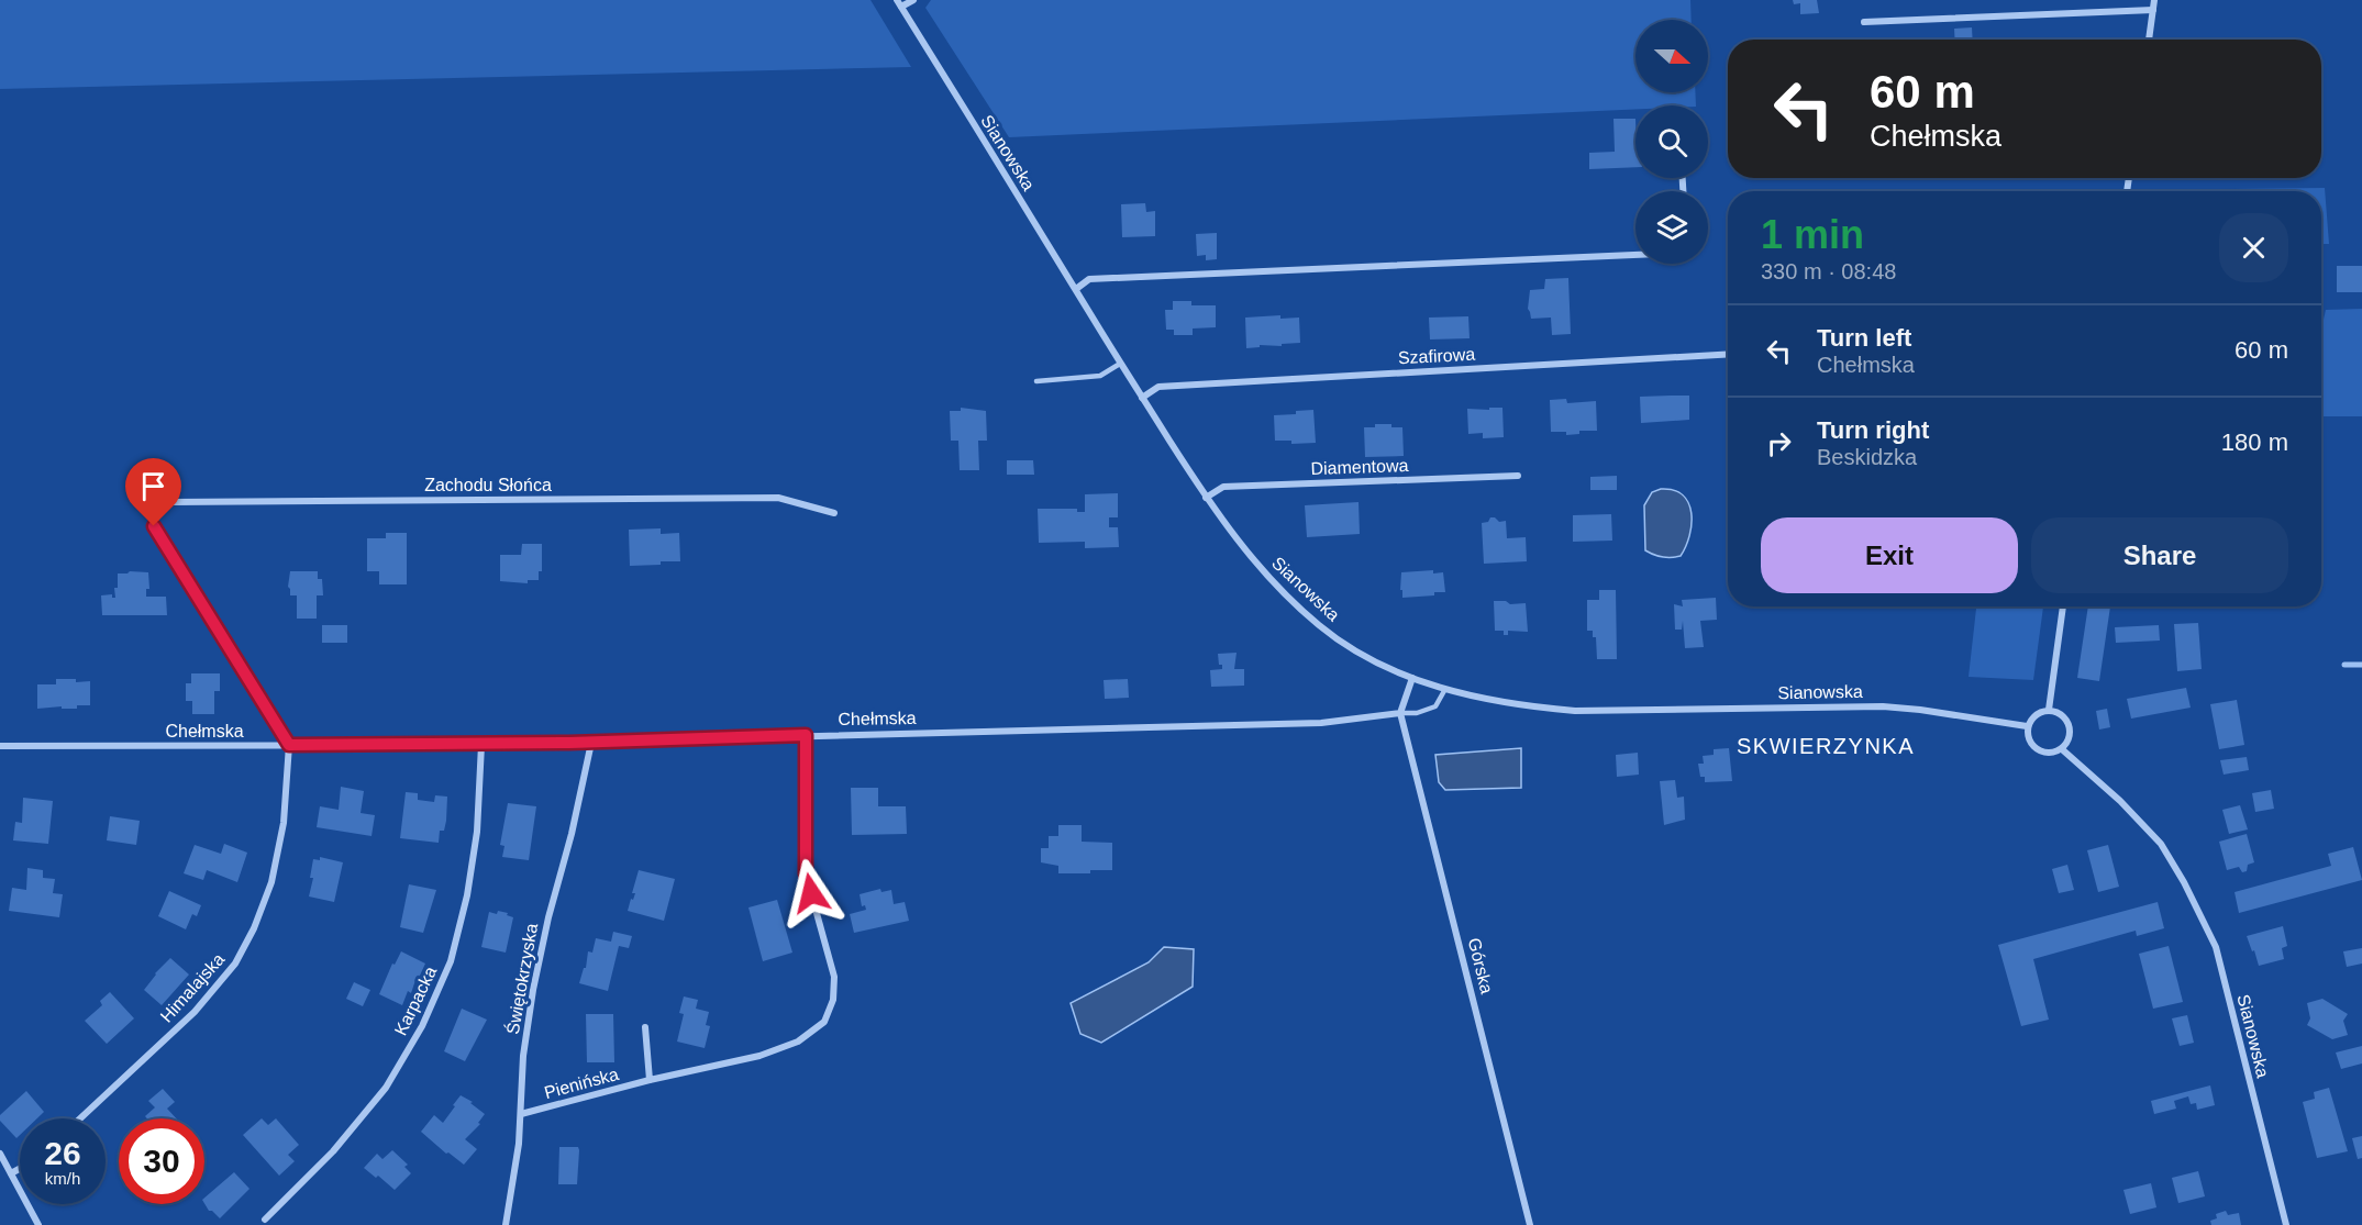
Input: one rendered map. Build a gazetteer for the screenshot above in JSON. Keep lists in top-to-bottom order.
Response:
{
  "streets": {
    "street": [
      "Sianowska",
      "Szafirowa",
      "Diamentowa",
      "Zachodu Słońca",
      "Chełmska",
      "Górska",
      "Świętokrzyska",
      "Himalajska",
      "Karpacka",
      "Pienińska"
    ]
  },
  "crossings": [
    ["Sianowska", "Szafirowa"],
    ["Sianowska", "Diamentowa"],
    ["Zachodu Słońca", "Chełmska"],
    ["Zachodu Słońca", "Himalajska"],
    ["Chełmska", "Górska"],
    ["Chełmska", "Świętokrzyska"],
    ["Chełmska", "Himalajska"],
    ["Chełmska", "Karpacka"],
    ["Chełmska", "Pienińska"],
    ["Świętokrzyska", "Pienińska"]
  ],
  "districts": ["SKWIERZYNKA"],
  "north": "right",
  "page": {
    "turn": ["60 m", "Chełmska"],
    "heading": ["1 min", "330 m · 08:48"],
    "list": [
      {
        "name": "Turn left",
        "note": "Chełmska",
        "value": "60 m"
      },
      {
        "name": "Turn right",
        "note": "Beskidzka",
        "value": "180 m"
      }
    ],
    "buttons": ["Exit", "Share"],
    "speed": "26 km/h",
    "limit": "30"
  }
}
